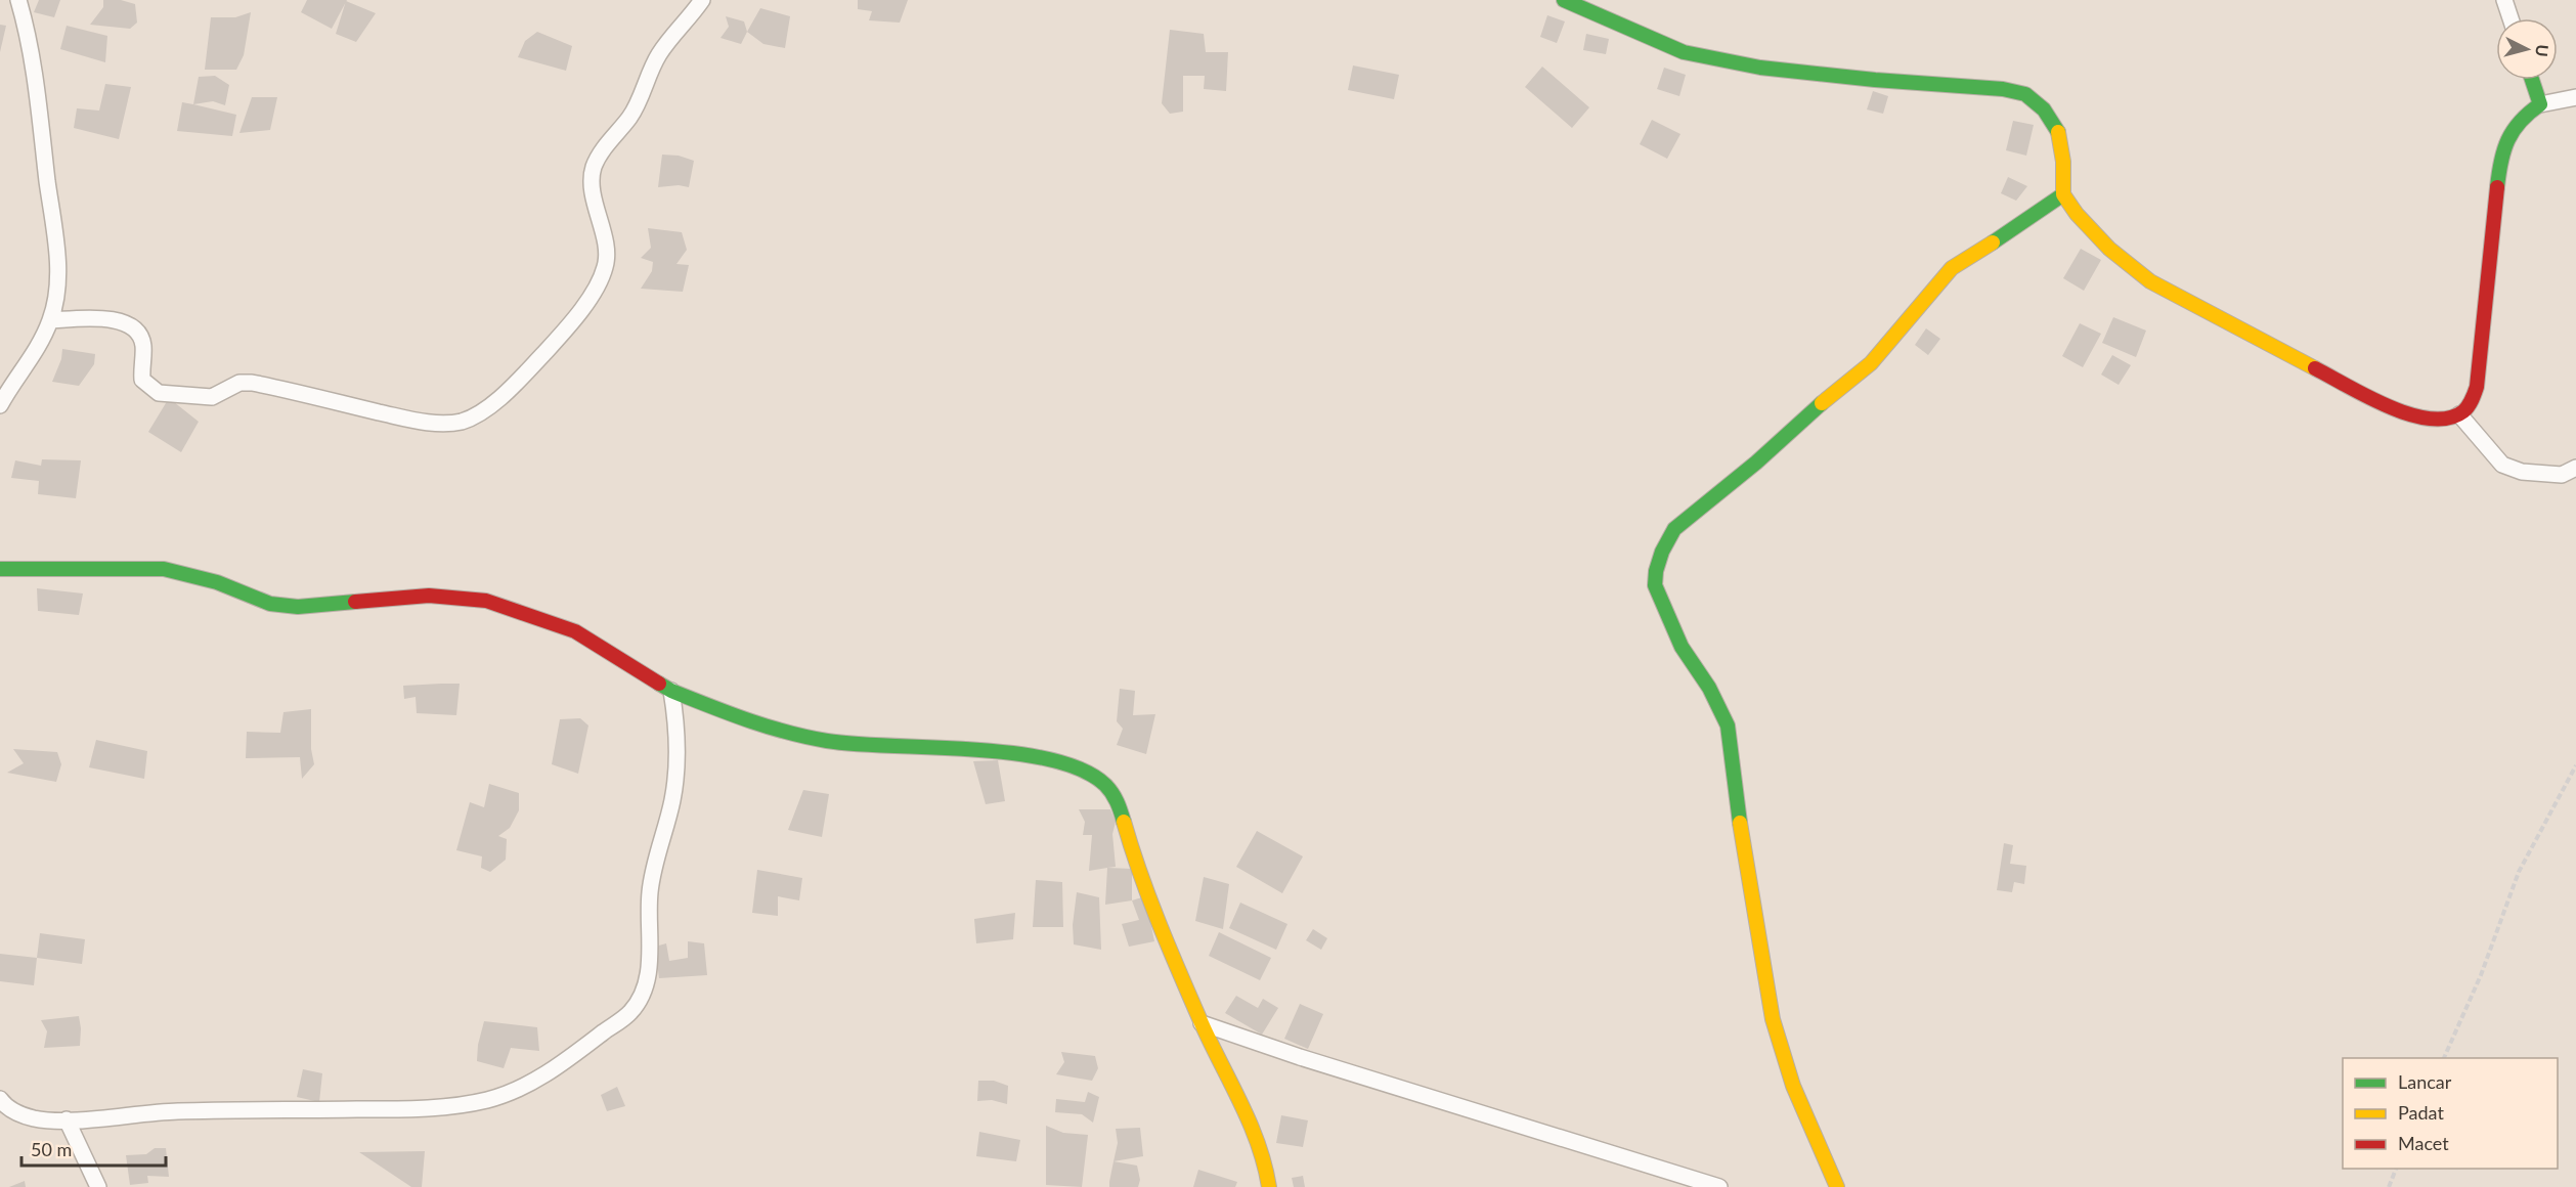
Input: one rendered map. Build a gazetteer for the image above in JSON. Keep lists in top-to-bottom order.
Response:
{
  "legend": ["Lancar", "Padat", "Macet"],
  "scale_bar": "50 m",
  "north": "right"
}
